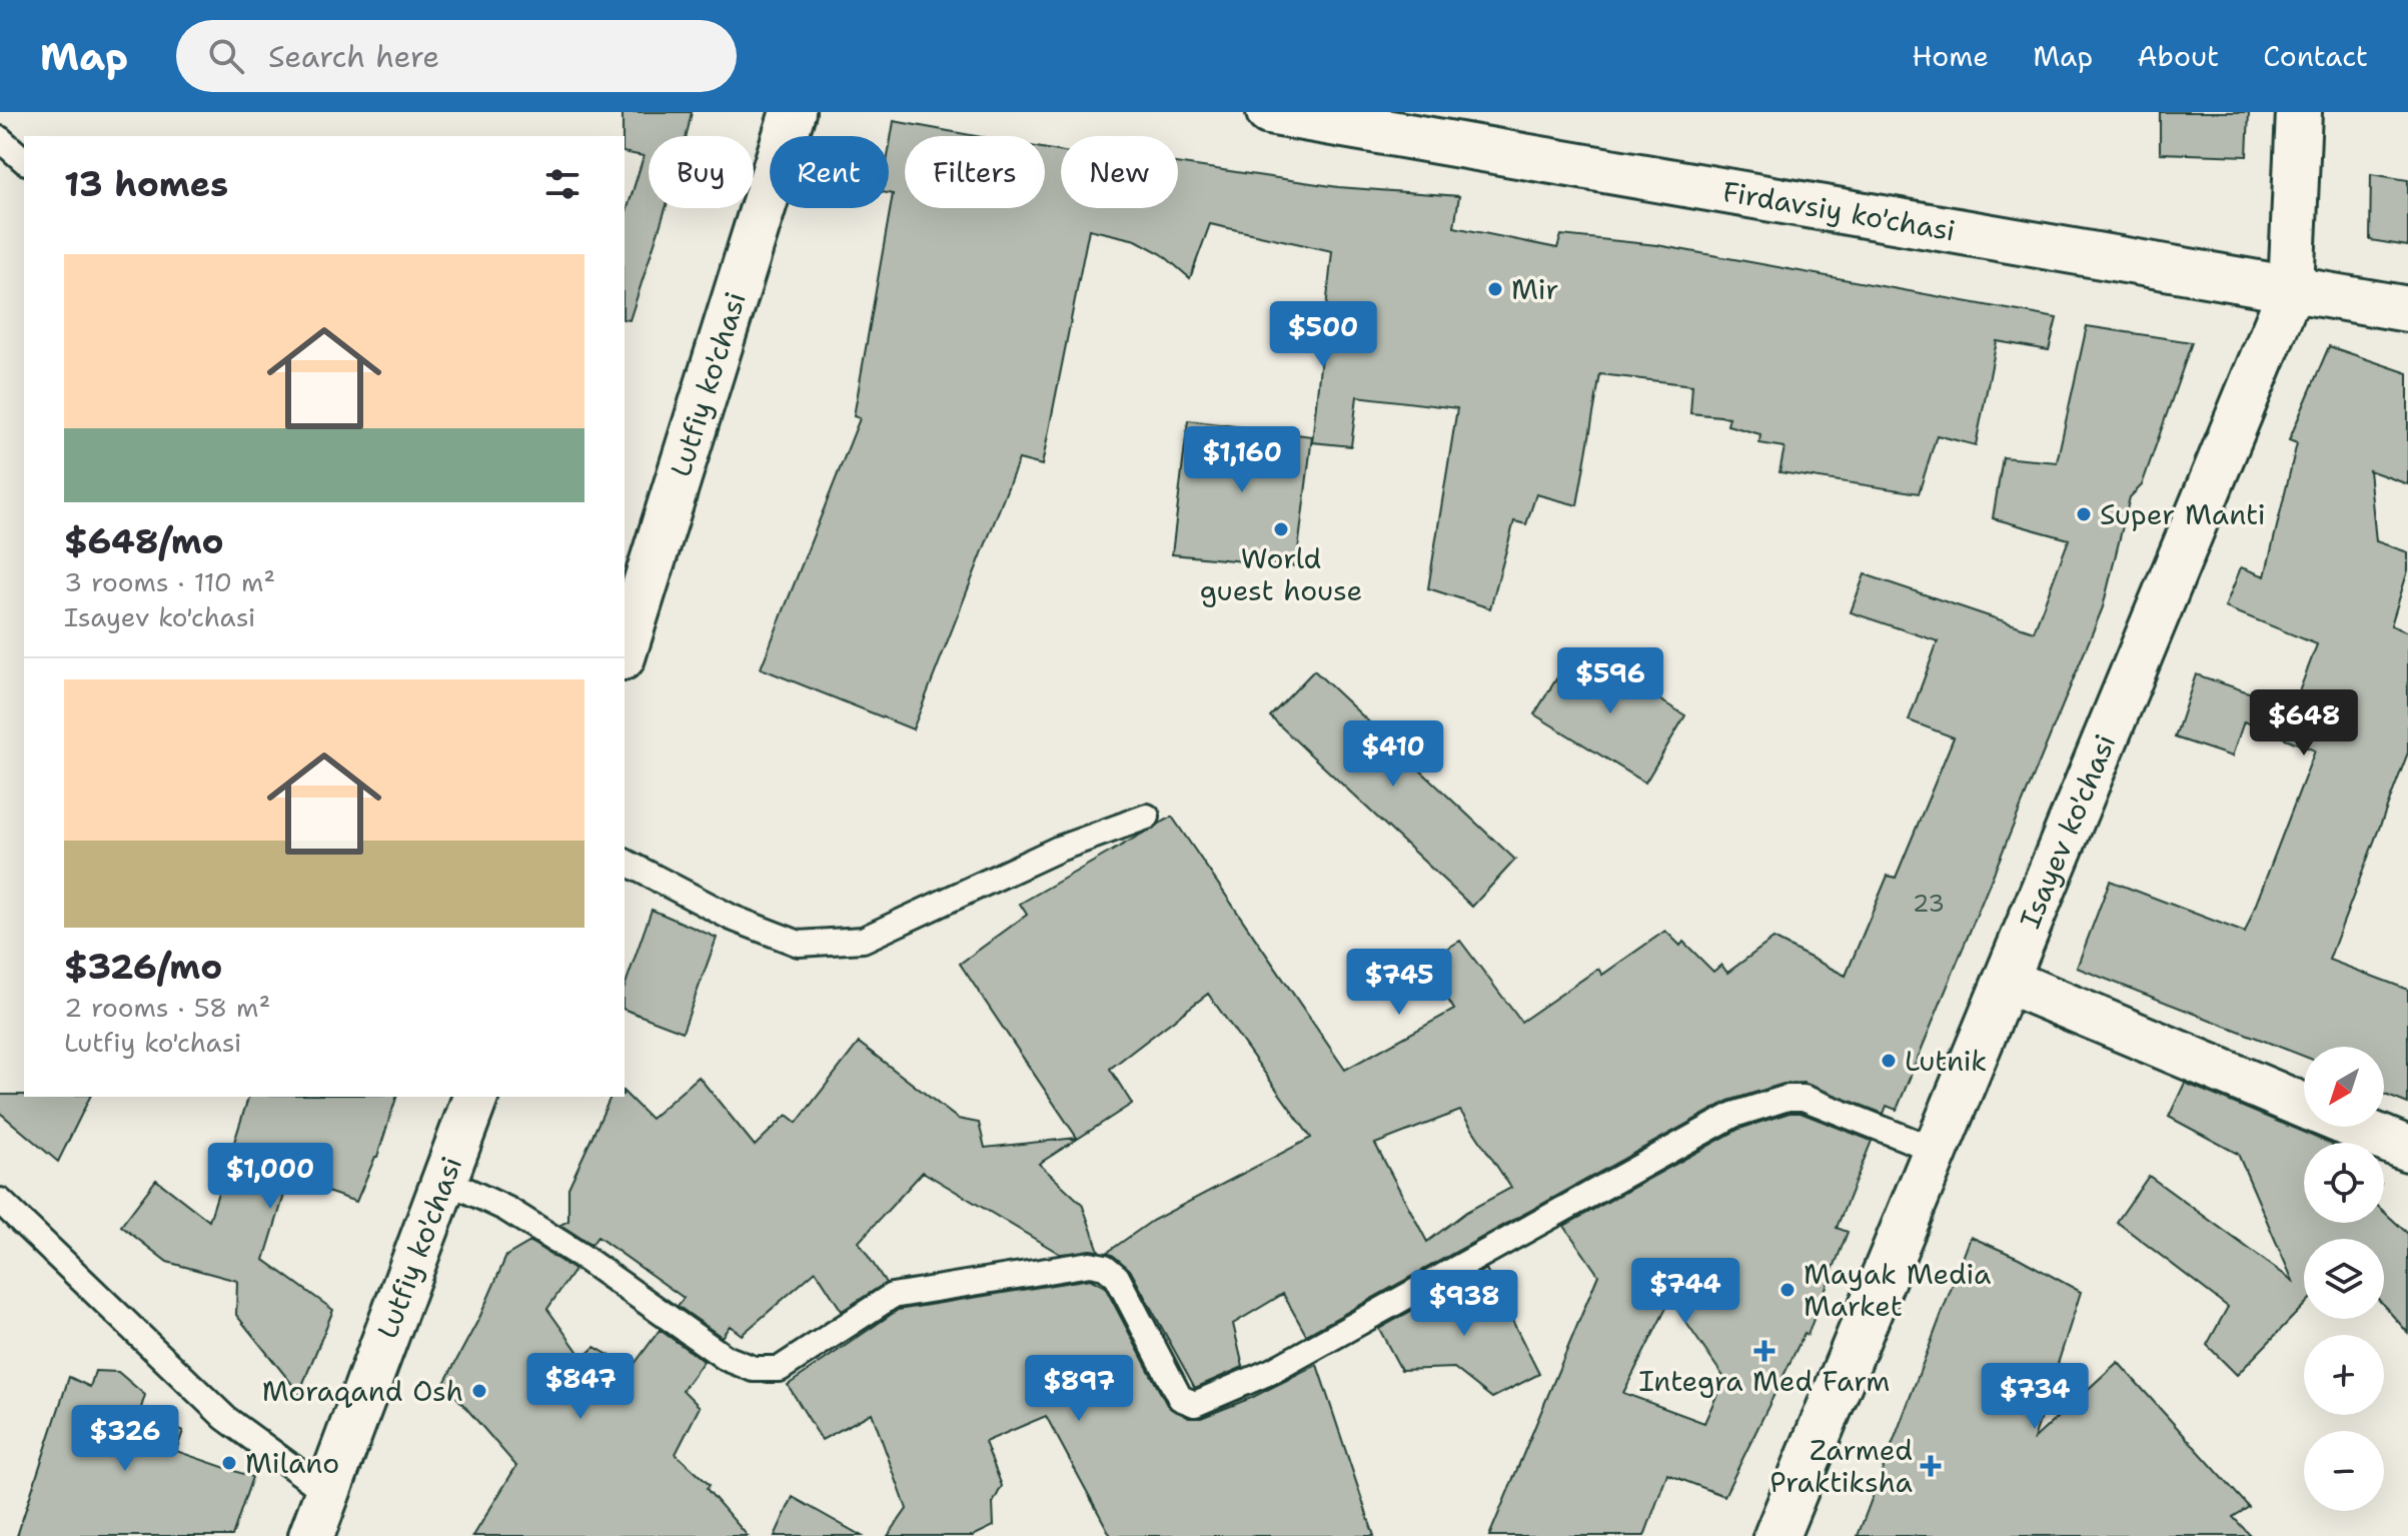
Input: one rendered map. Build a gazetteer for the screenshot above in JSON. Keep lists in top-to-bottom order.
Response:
{
  "streets": {
    "main road": ["Firdavsiy ko'chasi", "Lutfiy ko'chasi", "Isayev ko'chasi"]
  },
  "crossings": [
    ["Firdavsiy ko'chasi", "Isayev ko'chasi"]
  ],
  "places": {
    "other": [
      "Mir",
      "Super Manti",
      "World guest house",
      "Lutnik",
      "Mayak Media Market",
      "Moraqand Osh",
      "Milano"
    ],
    "health": ["Integra Med Farm", "Zarmed Praktiksha"]
  },
  "house_numbers": ["23"],
  "north": "bottom left",
  "page": {
    "header": "Map",
    "search": "Search here",
    "nav": [
      "Home",
      "Map",
      "About",
      "Contact"
    ],
    "chip": [
      "Buy",
      "Rent",
      "Filters",
      "New"
    ],
    "heading": "13 homes",
    "list": [
      {
        "name": "$648/mo",
        "note": "3 rooms · 110 m² · Isayev ko'chasi"
      },
      {
        "name": "$326/mo",
        "note": "2 rooms · 58 m² · Lutfiy ko'chasi"
      }
    ],
    "price": [
      "$500",
      "$1,160",
      "$596",
      "$648",
      "$410",
      "$745",
      "$1,000",
      "$744",
      "$938",
      "$847",
      "$897",
      "$734",
      "$326"
    ],
    "map_buttons": ["+", "−"]
  }
}
